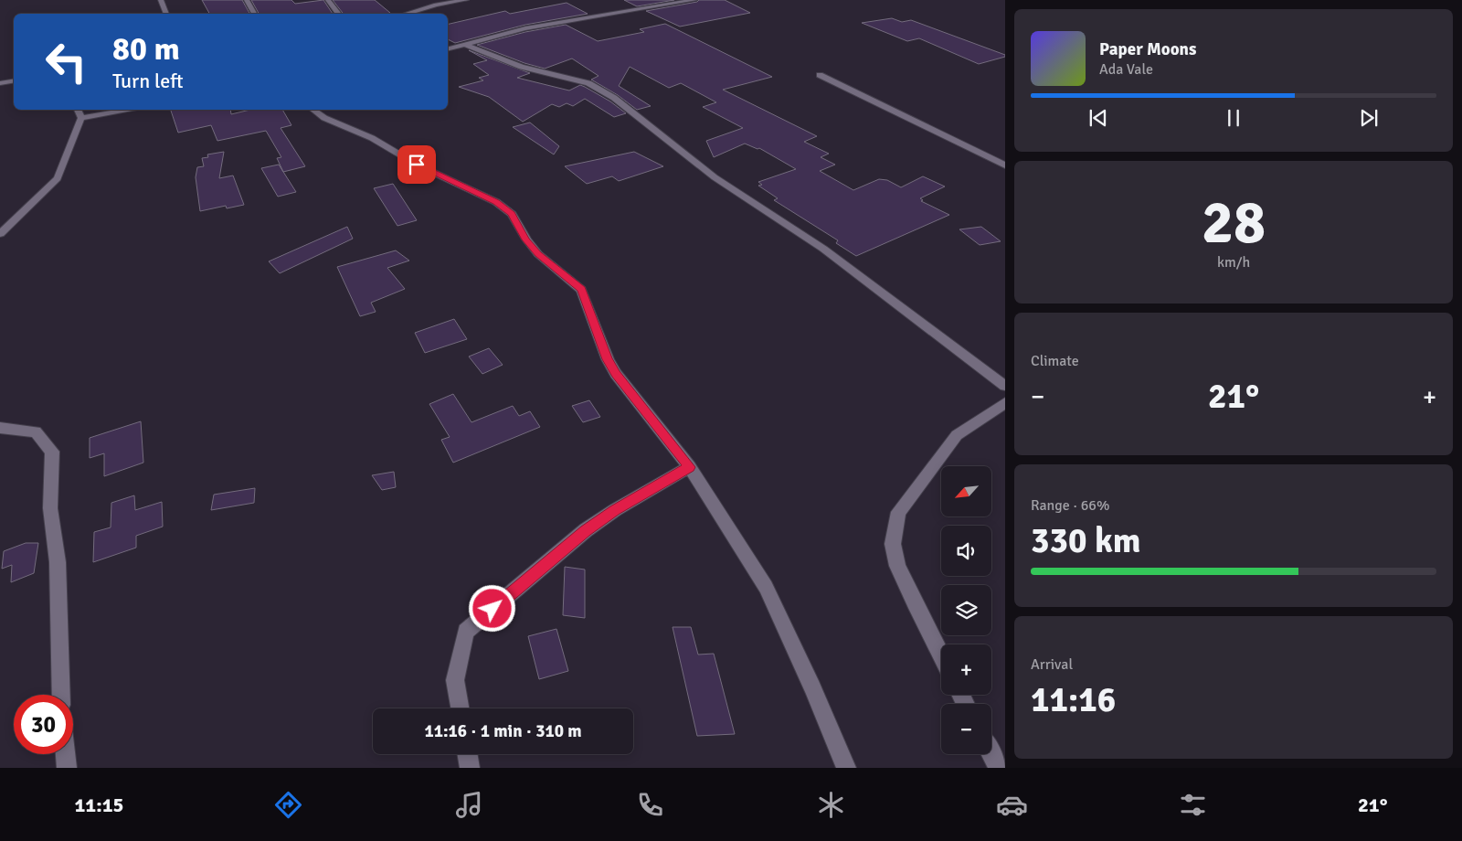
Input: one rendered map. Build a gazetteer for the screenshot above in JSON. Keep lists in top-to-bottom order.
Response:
{
  "north": "bottom left",
  "page": {
    "turn": ["80 m", "Turn left"],
    "song": ["Paper Moons", "Ada Vale"],
    "tile": [
      ["28", "km/h"],
      "Climate",
      ["Range · 66%", "330 km"],
      ["Arrival", "11:16"]
    ],
    "heat": ["−", "21°", "+"],
    "map_buttons": ["+", "−"],
    "limit": "30",
    "trip": "11:16 · 1 min · 310 m",
    "tabs": ["11:15", "21°"]
  }
}
